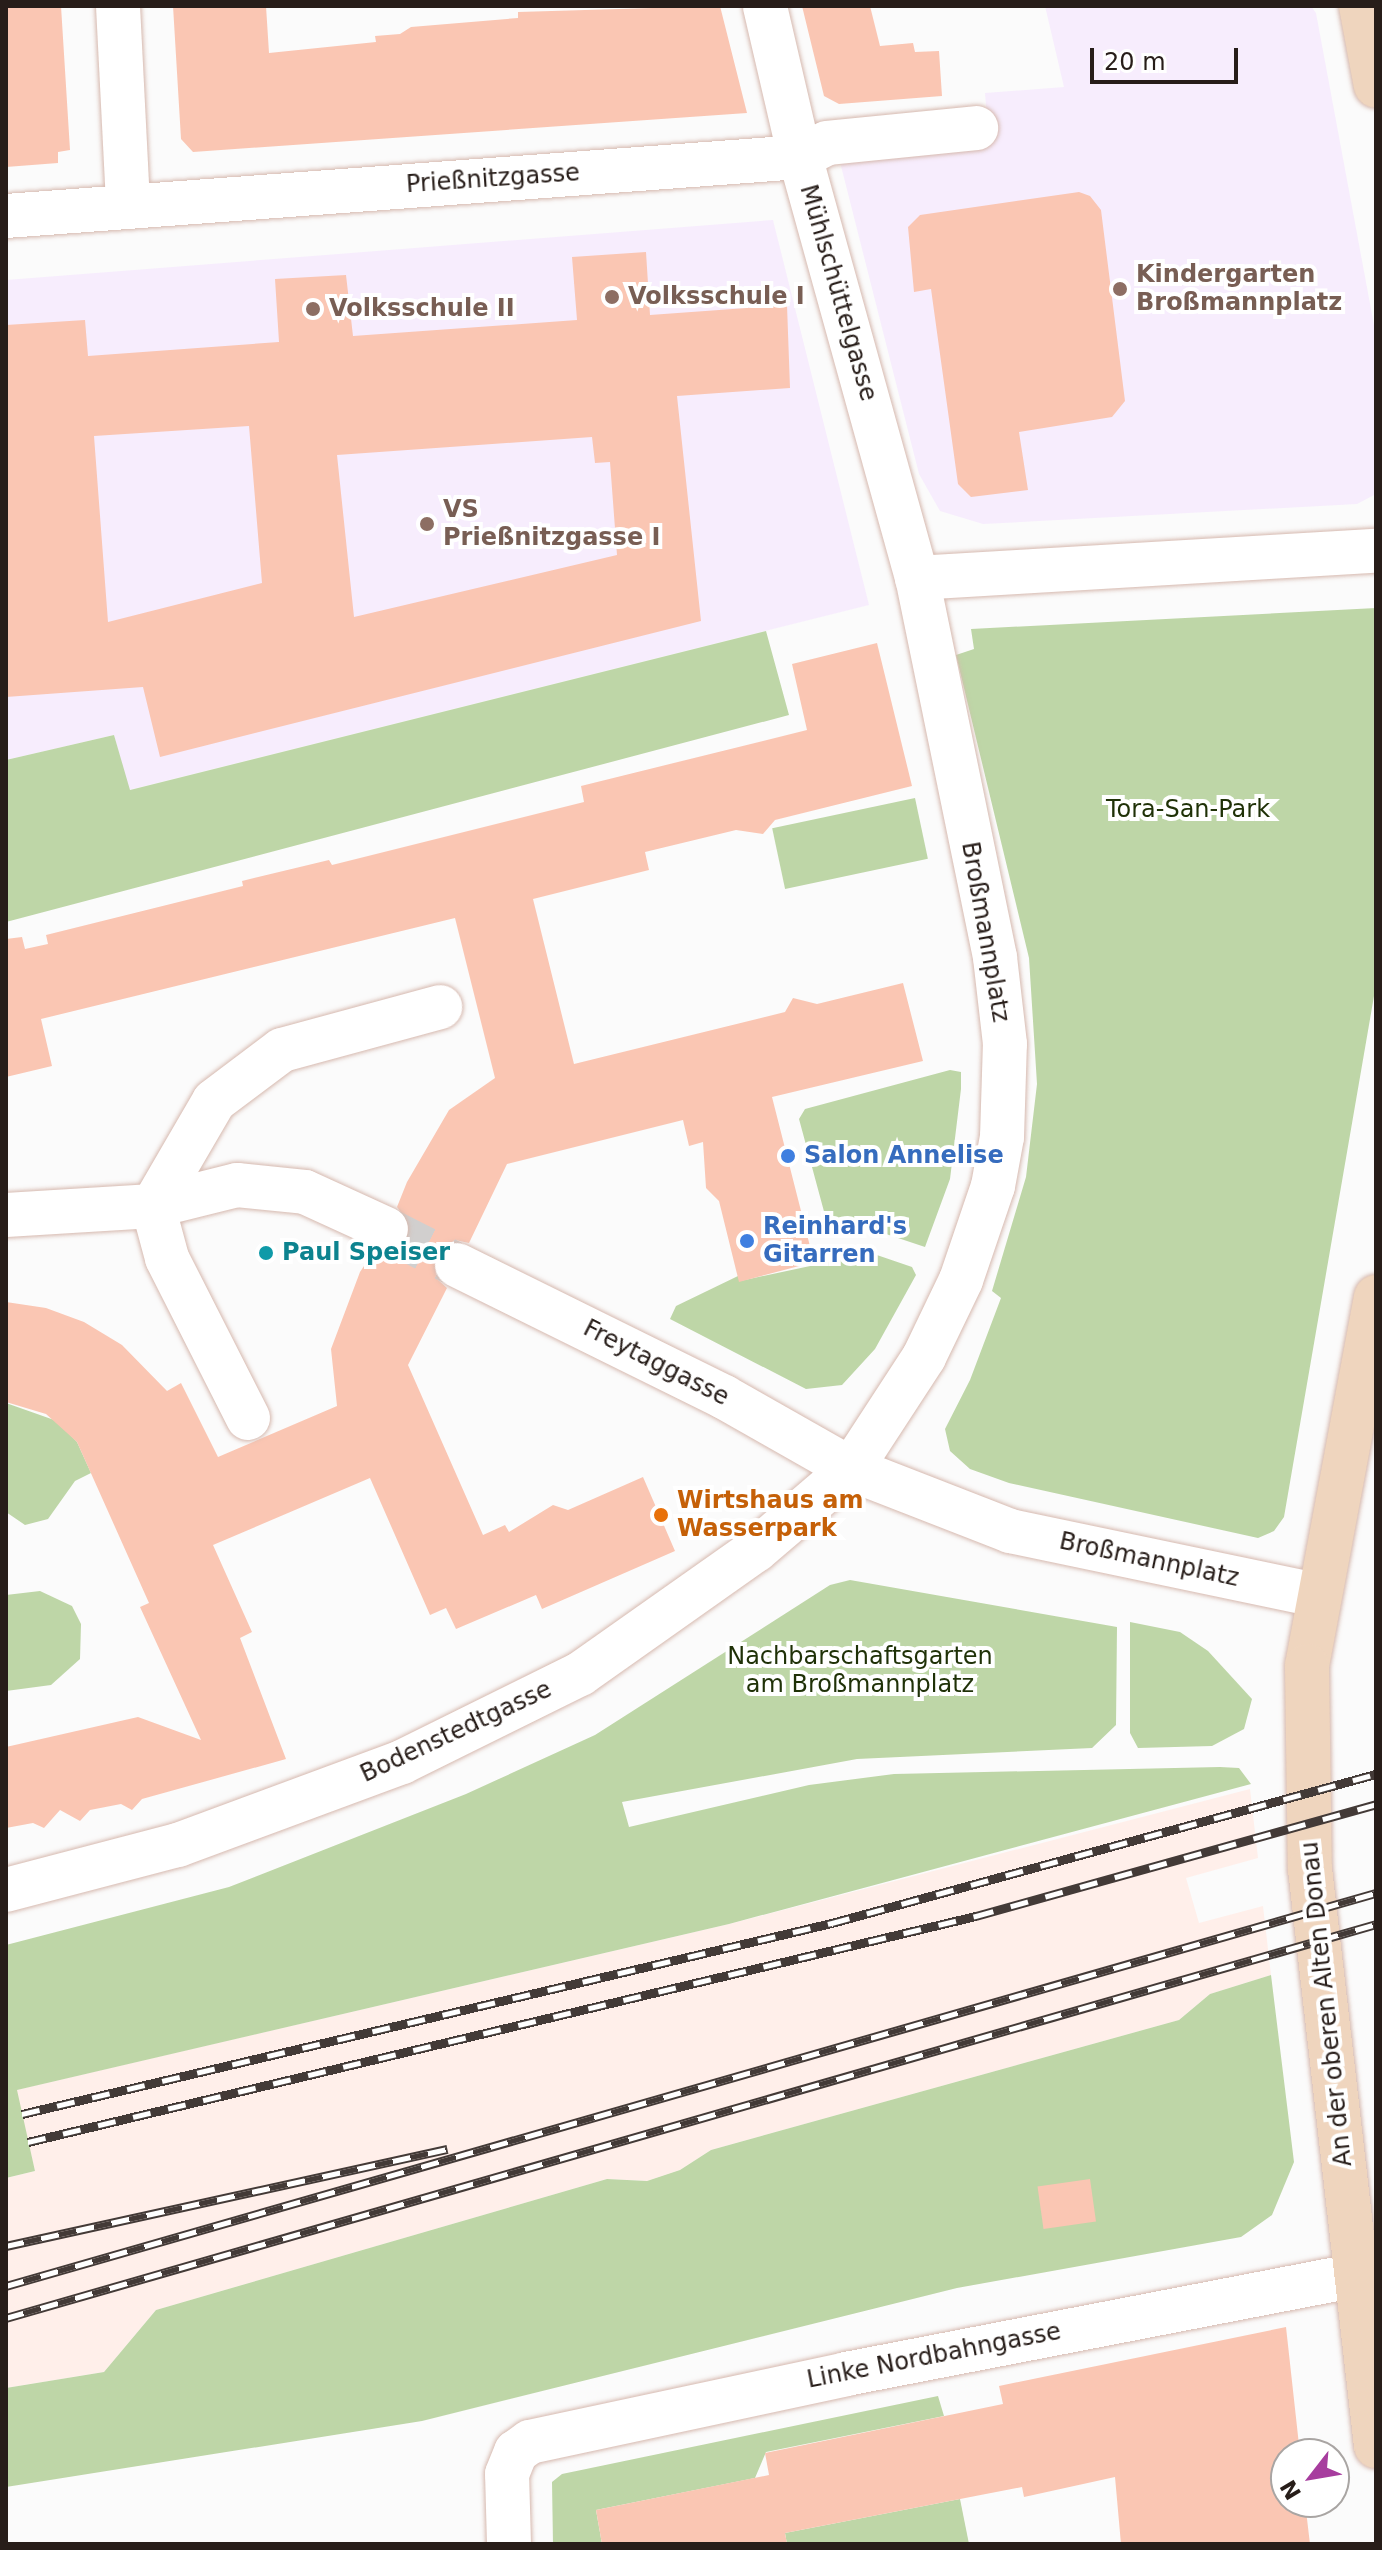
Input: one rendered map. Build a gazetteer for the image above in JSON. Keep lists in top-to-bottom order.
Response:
{
  "streets": {
    "street": [
      "Prießnitzgasse",
      "Mühlschüttelgasse",
      "Broßmannplatz",
      "Freytaggasse",
      "Bodenstedtgasse",
      "An der oberen Alten Donau",
      "Linke Nordbahngasse"
    ]
  },
  "crossings": [
    ["Prießnitzgasse", "Mühlschüttelgasse"],
    ["Mühlschüttelgasse", "Broßmannplatz"],
    ["Broßmannplatz", "Freytaggasse"],
    ["Broßmannplatz", "Bodenstedtgasse"],
    ["Broßmannplatz", "An der oberen Alten Donau"],
    ["Freytaggasse", "Bodenstedtgasse"],
    ["An der oberen Alten Donau", "Linke Nordbahngasse"]
  ],
  "parks": ["Tora-San-Park", "Nachbarschaftsgarten am Broßmannplatz"],
  "places": [
    "Kindergarten Broßmannplatz",
    "Volksschule I",
    "Volksschule II",
    "VS Prießnitzgasse I",
    "Salon Annelise",
    "Reinhard's Gitarren",
    "Paul Speiser",
    "Wirtshaus am Wasserpark"
  ],
  "scale_bar": "20 m",
  "north": "bottom left"
}
